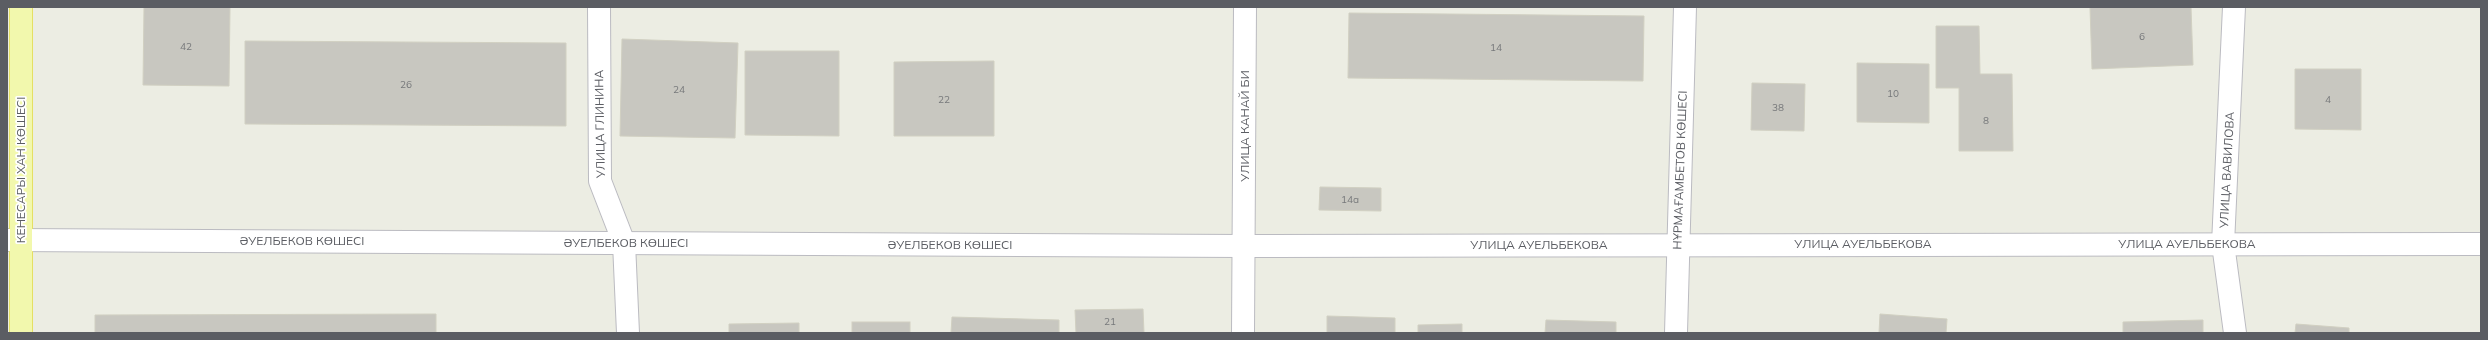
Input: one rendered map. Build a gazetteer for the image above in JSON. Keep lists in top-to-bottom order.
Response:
{
  "streets": {
    "main road": ["КЕНЕСАРЫ ХАН КӨШЕСІ"],
    "street": [
      "УЛИЦА ГЛИНИНА",
      "УЛИЦА КАНАЙ БИ",
      "НҰРМАҒАМБЕТОВ КӨШЕСІ",
      "УЛИЦА ВАВИЛОВА",
      "ӘУЕЛБЕКОВ КӨШЕСІ",
      "УЛИЦА АУЕЛЬБЕКОВА"
    ]
  },
  "crossings": [
    ["УЛИЦА ГЛИНИНА", "ӘУЕЛБЕКОВ КӨШЕСІ"],
    ["УЛИЦА КАНАЙ БИ", "ӘУЕЛБЕКОВ КӨШЕСІ"],
    ["УЛИЦА КАНАЙ БИ", "УЛИЦА АУЕЛЬБЕКОВА"],
    ["КЕНЕСАРЫ ХАН КӨШЕСІ", "ӘУЕЛБЕКОВ КӨШЕСІ"],
    ["НҰРМАҒАМБЕТОВ КӨШЕСІ", "УЛИЦА АУЕЛЬБЕКОВА"],
    ["УЛИЦА ВАВИЛОВА", "УЛИЦА АУЕЛЬБЕКОВА"],
    ["ӘУЕЛБЕКОВ КӨШЕСІ", "УЛИЦА АУЕЛЬБЕКОВА"]
  ],
  "house_numbers": [
    "6",
    "42",
    "14",
    "26",
    "24",
    "10",
    "22",
    "4",
    "38",
    "8",
    "14а",
    "21"
  ]
}
